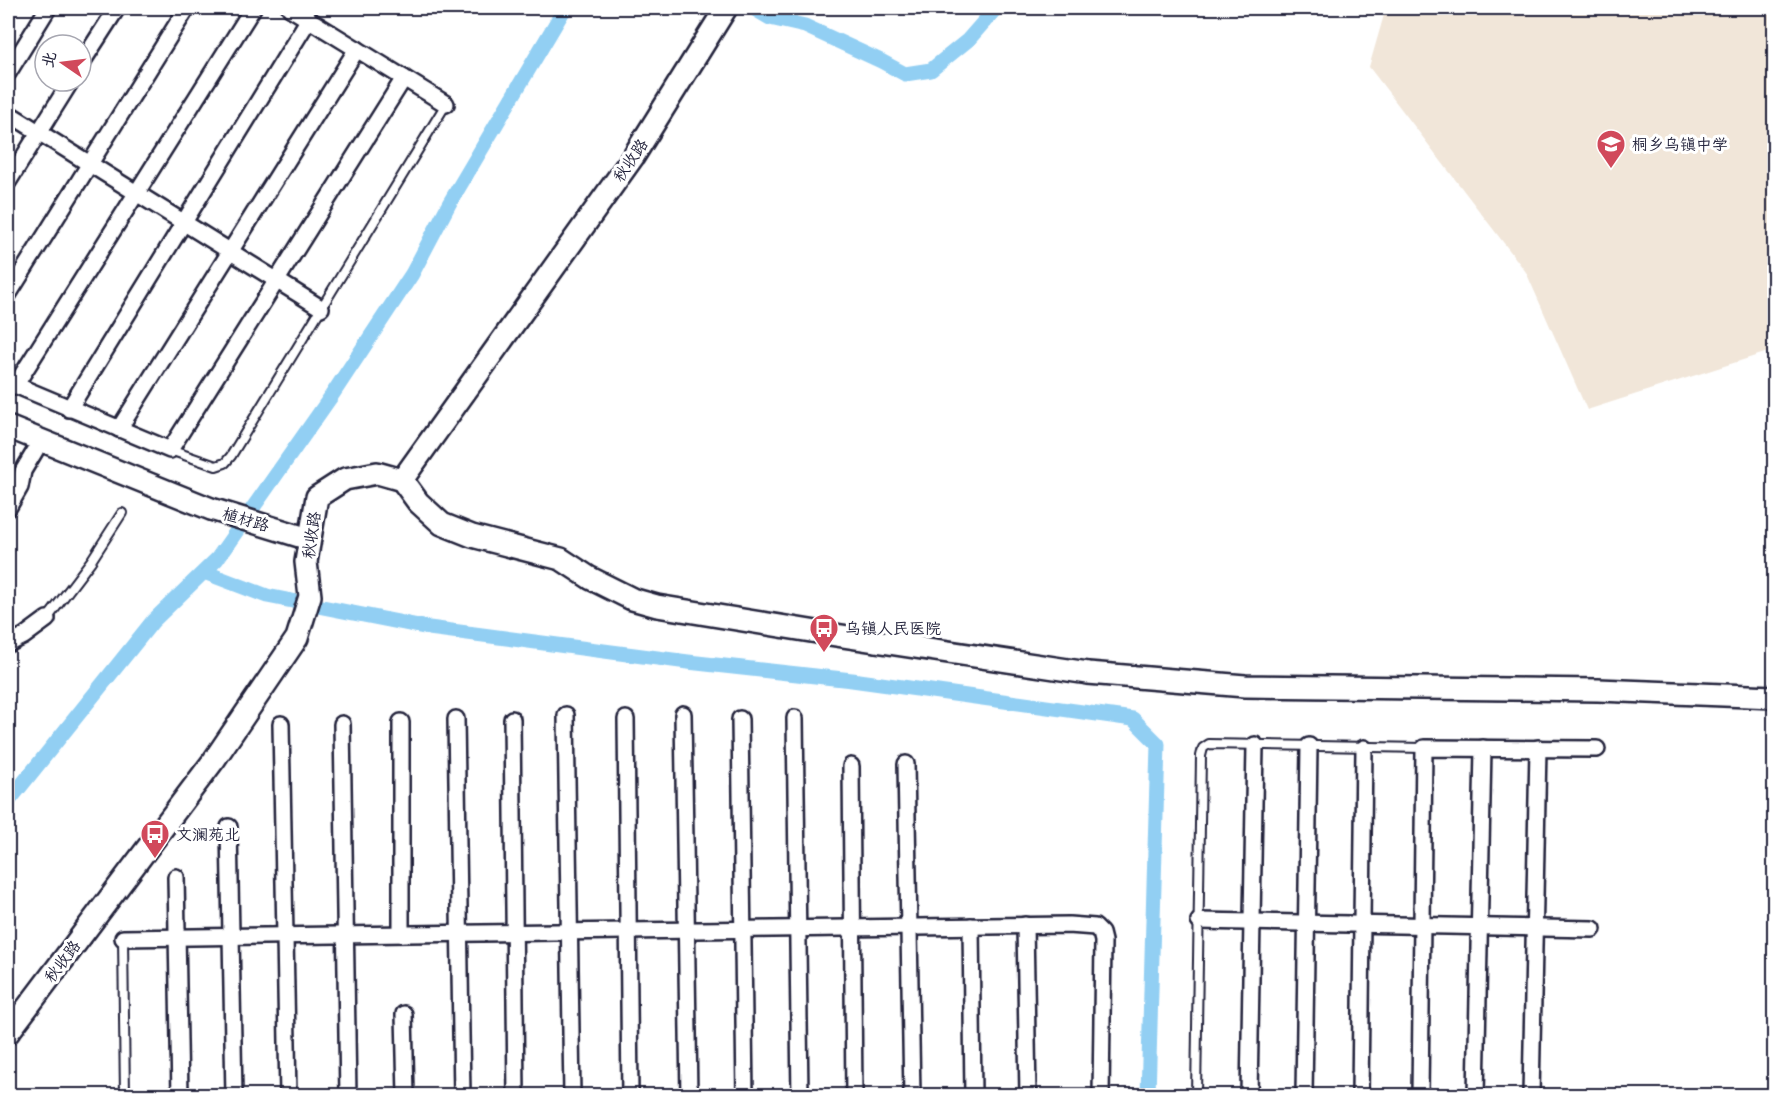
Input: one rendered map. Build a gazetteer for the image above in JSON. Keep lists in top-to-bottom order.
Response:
{
  "streets": {
    "street": ["秋收路", "植材路"]
  },
  "crossings": [
    ["秋收路", "植材路"]
  ],
  "places": {
    "school or university": ["桐乡乌镇中学"],
    "bus stop": ["乌镇人民医院", "文澜苑北"]
  },
  "north": "left"
}
